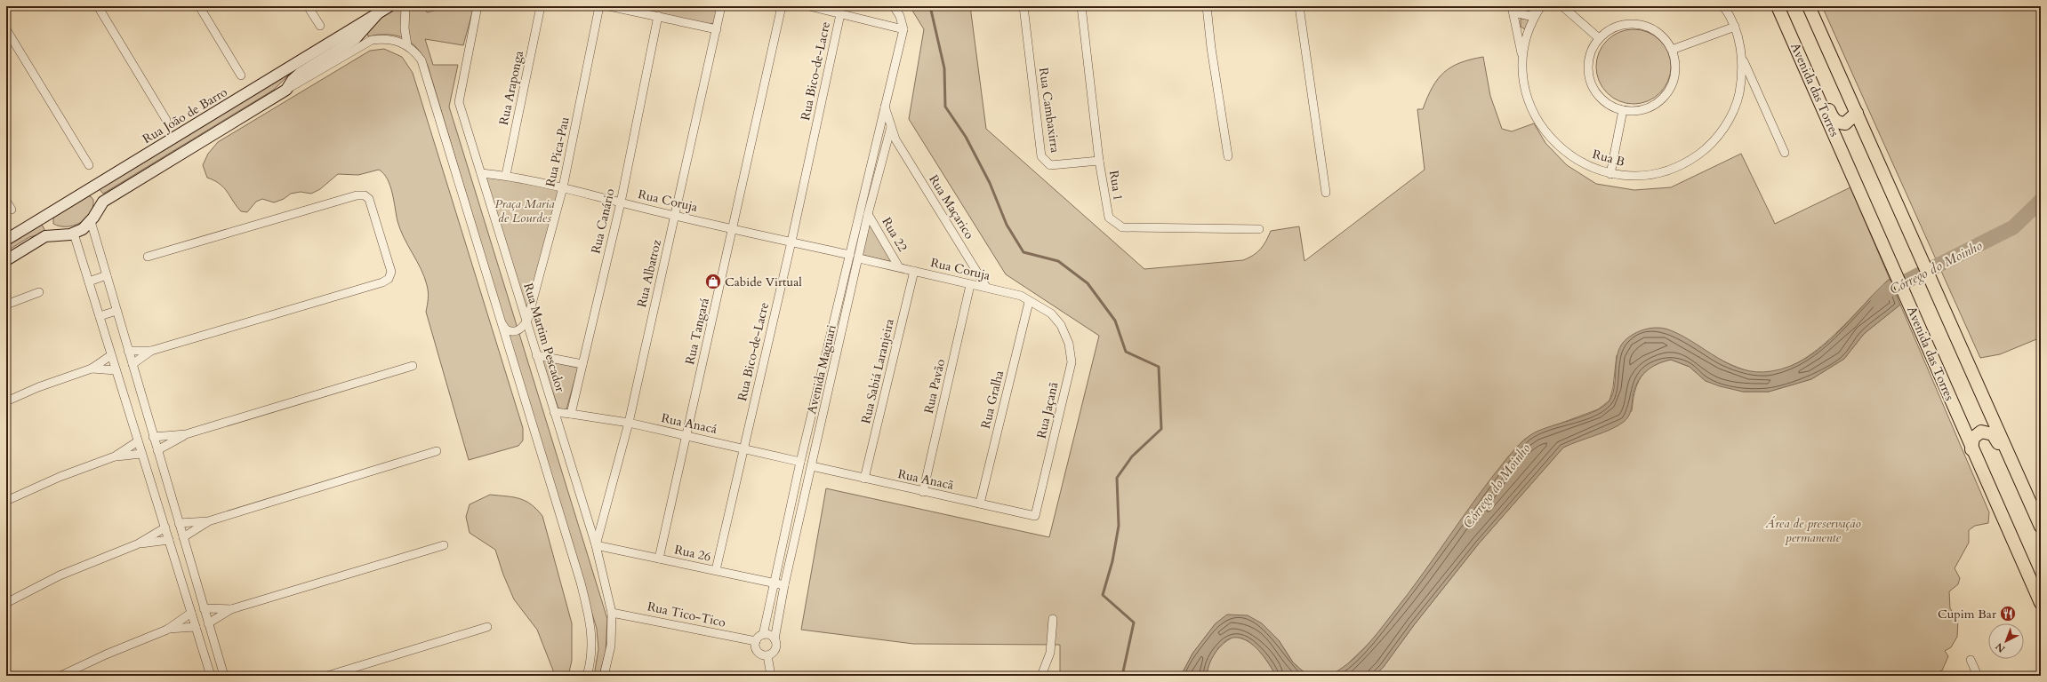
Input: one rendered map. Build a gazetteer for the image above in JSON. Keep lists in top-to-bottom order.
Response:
{
  "streets": {
    "main road": ["Avenida das Torres"],
    "street": [
      "Rua Bico-de-Lacre",
      "Rua Araponga",
      "Rua Cambaxirra",
      "Rua João de Barro",
      "Rua Pica-Pau",
      "Rua B",
      "Rua 1",
      "Rua Coruja",
      "Rua Maçarico",
      "Rua Canário",
      "Rua 22",
      "Rua Albatroz",
      "Rua Tangará",
      "Rua Martim Pescador",
      "Avenida Maguari",
      "Rua Sabiá Laranjeira",
      "Rua Pavão",
      "Rua Gralha",
      "Rua Jaçanã",
      "Rua Anacá",
      "Rua Anacã",
      "Rua 26",
      "Rua Tico-Tico"
    ]
  },
  "crossings": [
    ["Rua Bico-de-Lacre", "Rua Coruja"],
    ["Rua Bico-de-Lacre", "Rua Anacá"],
    ["Rua Bico-de-Lacre", "Rua 26"],
    ["Rua Araponga", "Rua Coruja"],
    ["Rua Cambaxirra", "Rua 1"],
    ["Rua Pica-Pau", "Rua Coruja"],
    ["Rua Pica-Pau", "Rua Martim Pescador"],
    ["Rua Coruja", "Rua Maçarico"],
    ["Rua Coruja", "Rua Canário"],
    ["Rua Coruja", "Rua 22"],
    ["Rua Coruja", "Rua Albatroz"],
    ["Rua Coruja", "Rua Tangará"],
    ["Rua Coruja", "Rua Martim Pescador"],
    ["Rua Coruja", "Avenida Maguari"],
    ["Rua Coruja", "Rua Sabiá Laranjeira"],
    ["Rua Coruja", "Rua Pavão"],
    ["Rua Coruja", "Rua Gralha"],
    ["Rua Coruja", "Rua Jaçanã"],
    ["Rua Maçarico", "Avenida Maguari"],
    ["Rua Canário", "Rua Anacá"],
    ["Rua 22", "Avenida Maguari"],
    ["Rua Albatroz", "Rua Martim Pescador"],
    ["Rua Albatroz", "Rua Anacá"],
    ["Rua Albatroz", "Rua 26"],
    ["Rua Tangará", "Rua Anacá"],
    ["Rua Tangará", "Rua 26"],
    ["Rua Martim Pescador", "Rua 26"],
    ["Rua Martim Pescador", "Rua Tico-Tico"],
    ["Avenida Maguari", "Rua Anacá"],
    ["Avenida Maguari", "Rua Anacã"],
    ["Avenida Maguari", "Rua 26"],
    ["Avenida Maguari", "Rua Tico-Tico"],
    ["Rua Sabiá Laranjeira", "Rua Anacã"],
    ["Rua Pavão", "Rua Anacã"],
    ["Rua Gralha", "Rua Anacã"],
    ["Rua Jaçanã", "Rua Anacã"]
  ],
  "water": ["Córrego do Moinho"],
  "parks": ["Praça Maria de Lourdes", "Área de preservação permanente"],
  "places": {
    "shop": ["Cabide Virtual"],
    "restaurant": ["Cupim Bar"]
  },
  "north": "bottom left"
}
